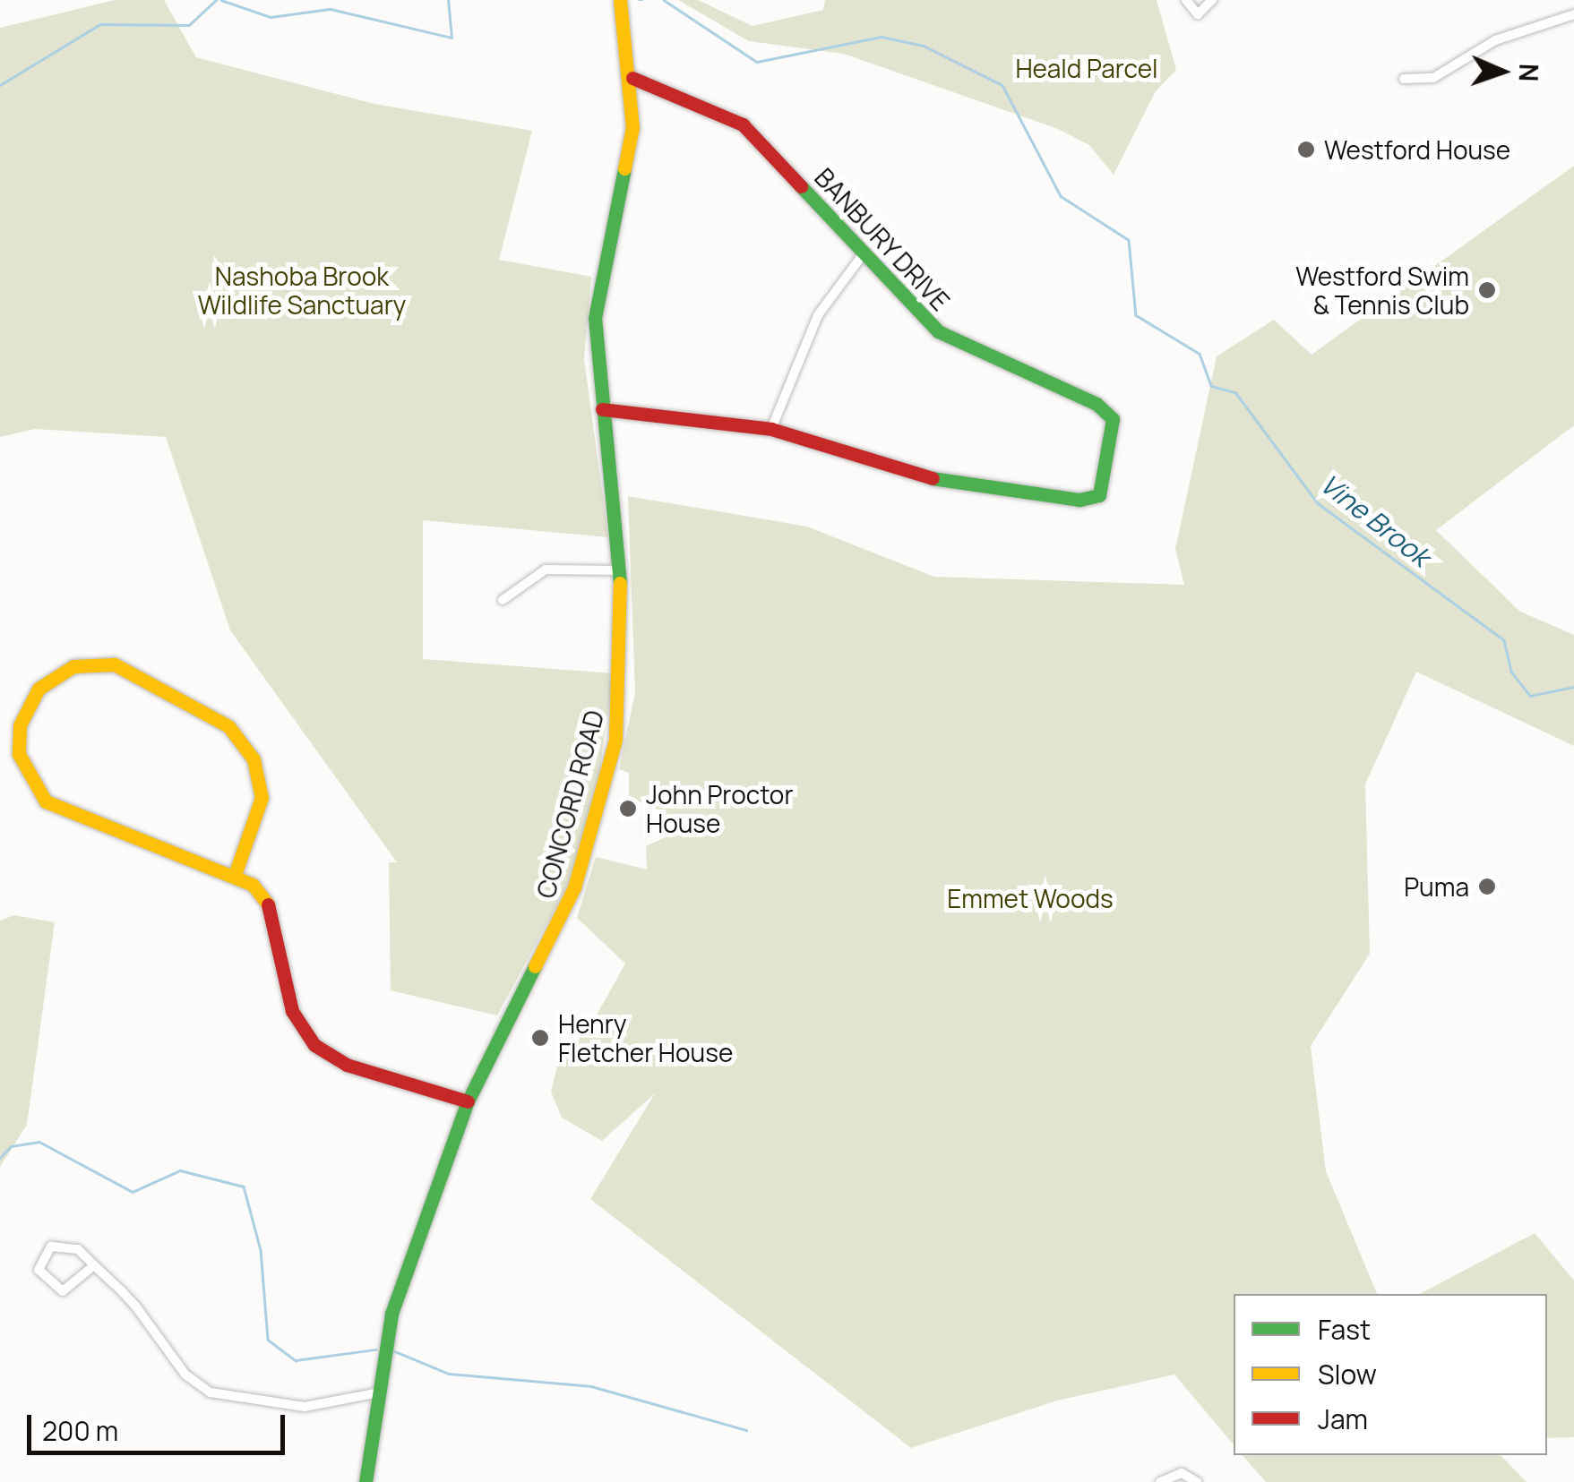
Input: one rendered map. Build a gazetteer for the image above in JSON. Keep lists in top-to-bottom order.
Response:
{
  "streets": {
    "street": ["BANBURY DRIVE", "CONCORD ROAD"]
  },
  "crossings": [
    ["BANBURY DRIVE", "CONCORD ROAD"]
  ],
  "water": ["Vine Brook"],
  "parks": ["Heald Parcel", "Nashoba Brook Wildlife Sanctuary", "Emmet Woods"],
  "places": [
    "Westford House",
    "Westford Swim & Tennis Club",
    "John Proctor House",
    "Puma",
    "Henry Fletcher House"
  ],
  "legend": ["Fast", "Slow", "Jam"],
  "scale_bar": "200 m",
  "north": "right"
}
